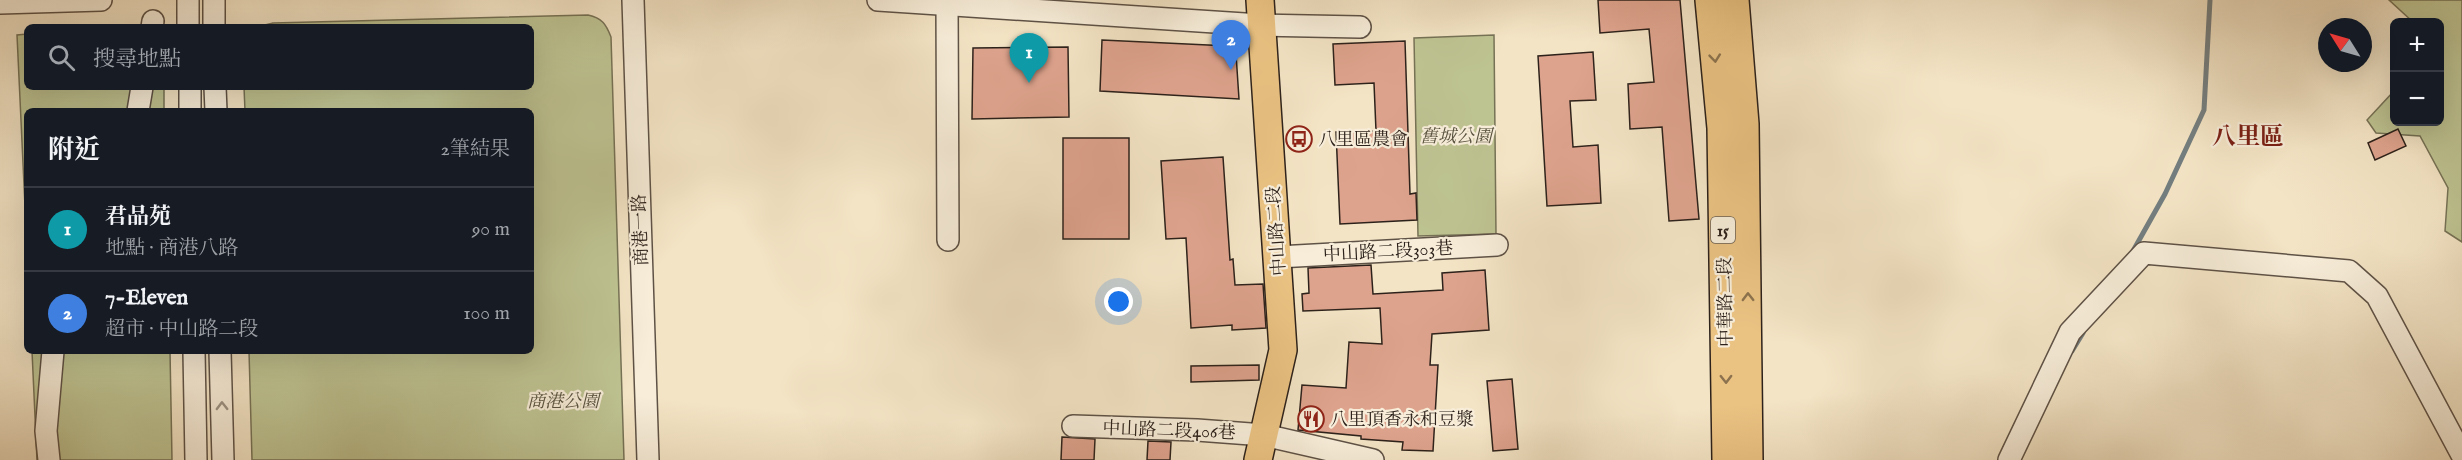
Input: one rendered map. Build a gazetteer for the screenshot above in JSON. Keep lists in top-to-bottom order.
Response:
{
  "streets": {
    "main road": ["15", "中山路二段", "中華路二段"],
    "street": ["商港一路", "中山路二段303巷", "中山路二段406巷"]
  },
  "crossings": [
    ["中山路二段", "中山路二段303巷"],
    ["中山路二段", "中山路二段406巷"]
  ],
  "districts": ["八里區"],
  "parks": ["舊城公園", "商港公園"],
  "places": {
    "bus stop": ["八里區農會"],
    "restaurant": ["八里頂香永和豆漿"]
  },
  "north": "top left",
  "page": {
    "map_buttons": ["+", "−"],
    "pins": ["2", "1"],
    "search": "搜尋地點",
    "heading": ["附近", "2筆結果"],
    "list": [
      {
        "mark": "1",
        "name": "君品苑",
        "note": "地點 · 商港八路",
        "value": "90 m"
      },
      {
        "mark": "2",
        "name": "7-Eleven",
        "note": "超市 · 中山路二段",
        "value": "100 m"
      }
    ]
  }
}
